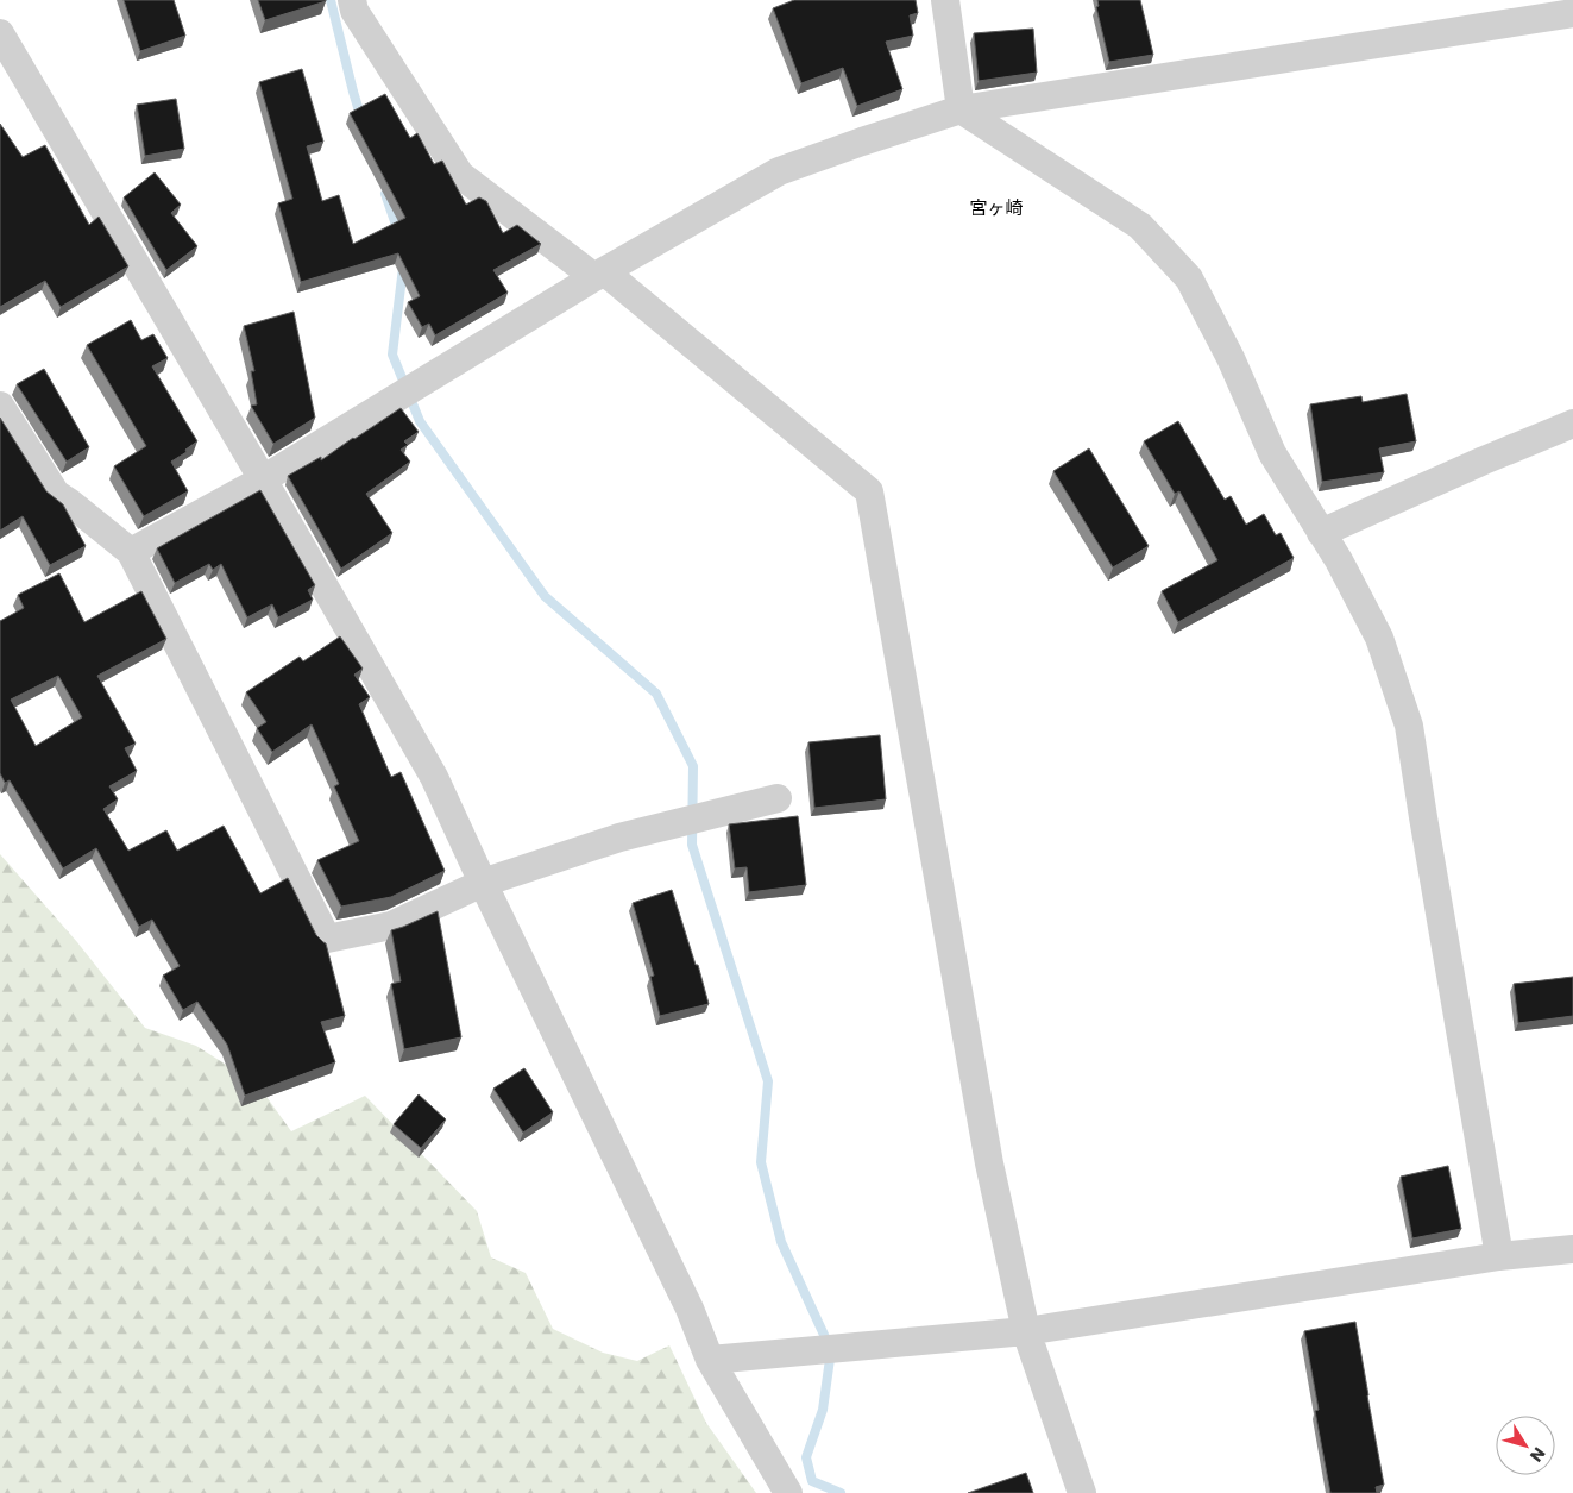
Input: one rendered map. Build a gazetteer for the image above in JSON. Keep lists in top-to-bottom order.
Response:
{
  "districts": ["宮ヶ崎"],
  "north": "bottom right"
}
